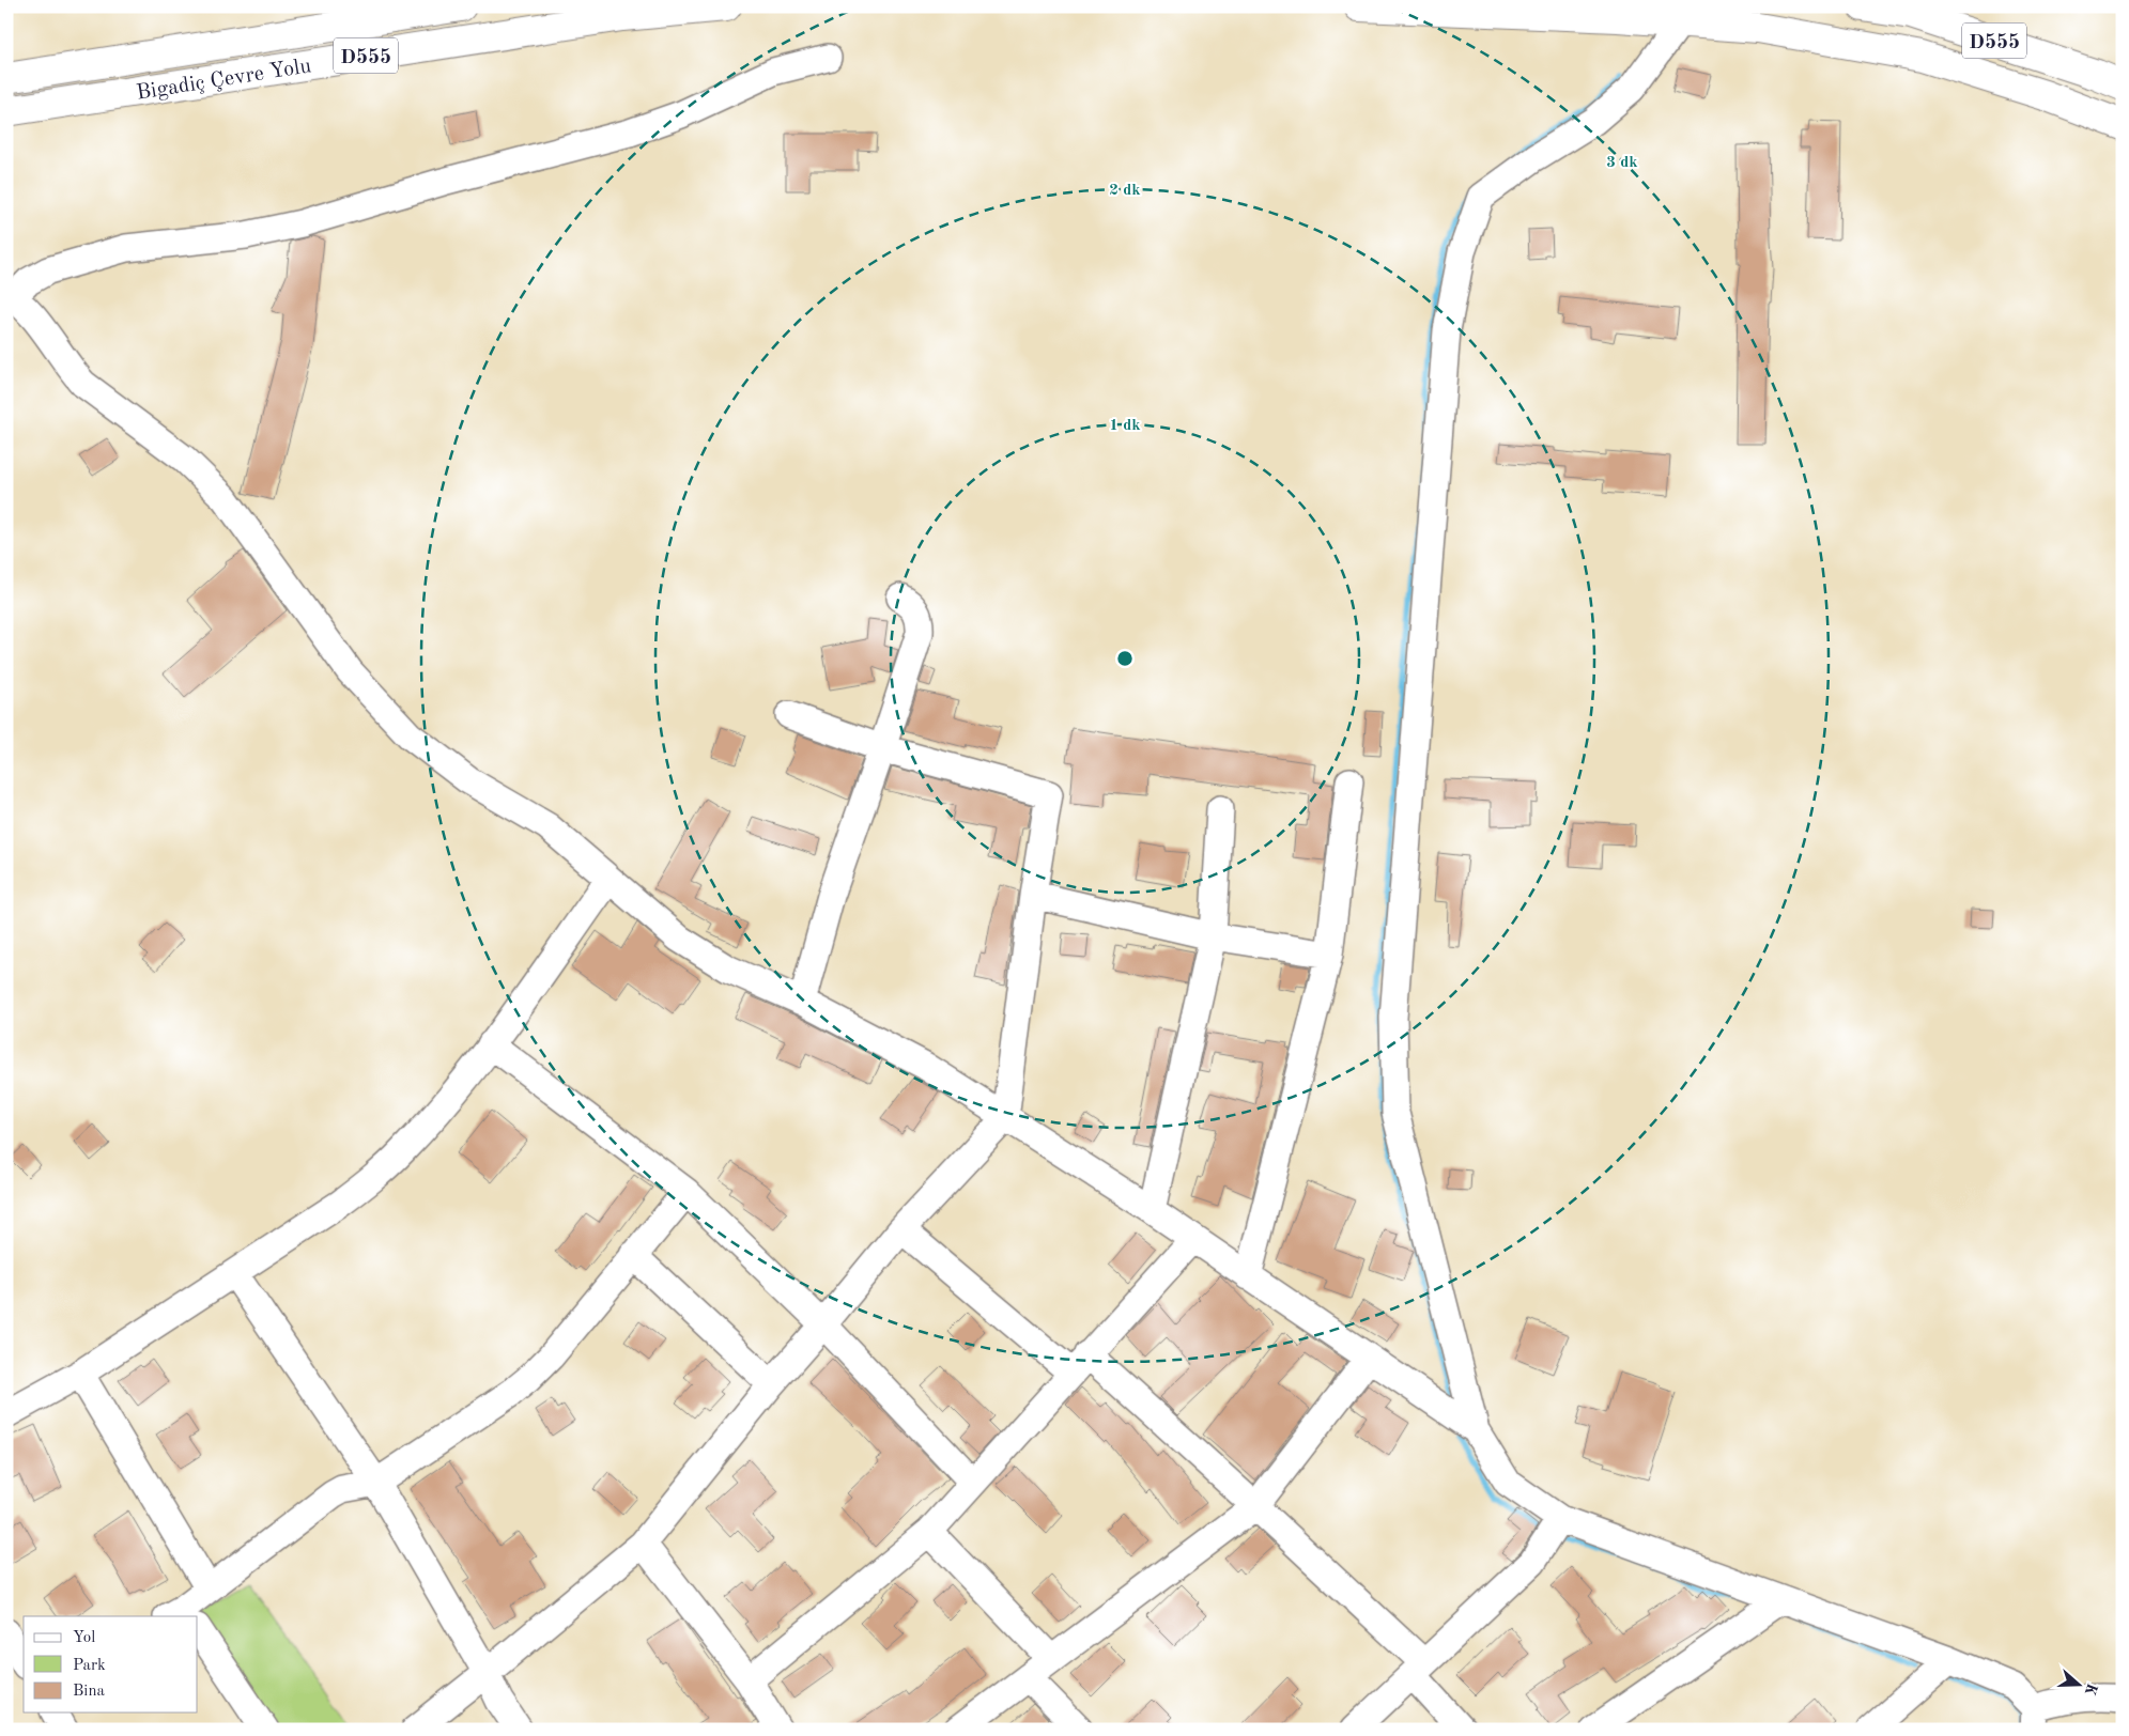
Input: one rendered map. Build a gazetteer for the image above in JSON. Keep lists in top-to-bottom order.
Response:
{
  "streets": {
    "highway": ["D555", "Bigadiç Çevre Yolu"]
  },
  "legend": ["Yol", "Park", "Bina"],
  "north": "right",
  "rings": ["3 dk", "2 dk", "1 dk"]
}
